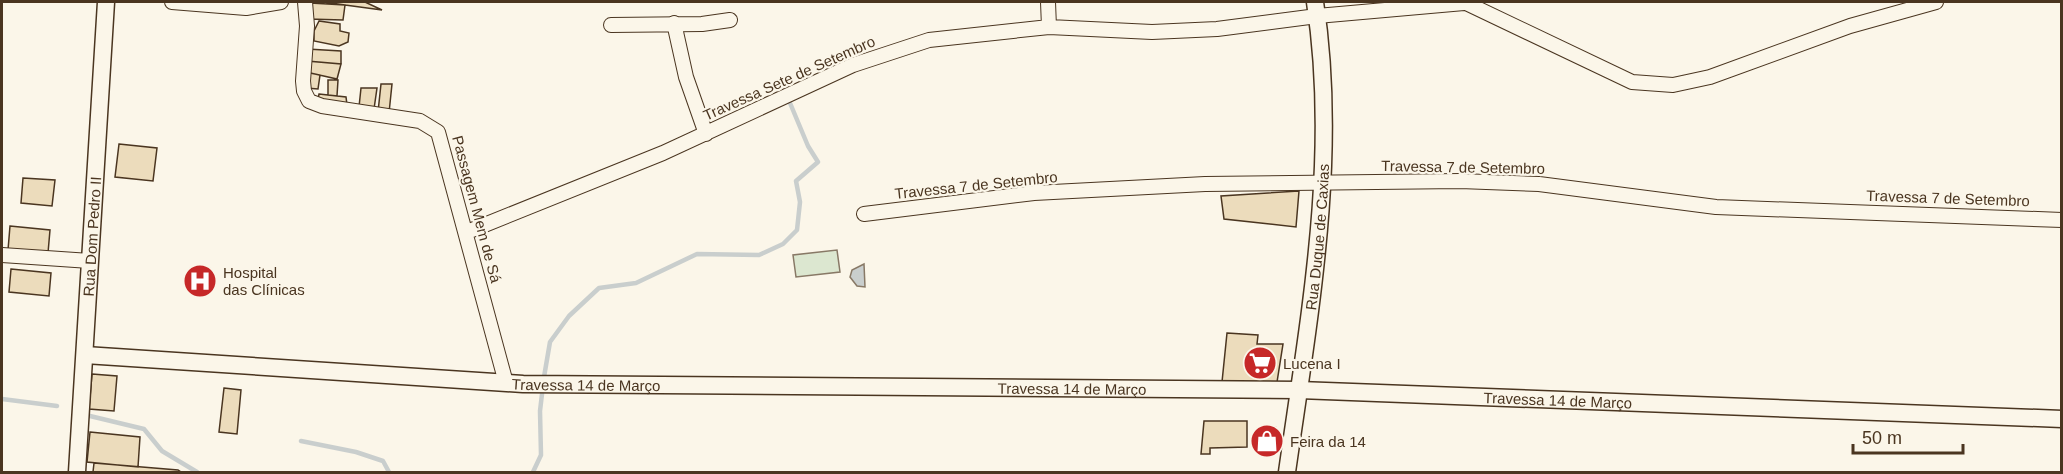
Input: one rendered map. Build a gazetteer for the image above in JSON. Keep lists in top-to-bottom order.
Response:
{
  "streets": {
    "street": [
      "Travessa Sete de Setembro",
      "Travessa 7 de Setembro",
      "Passagem Mem de Sá",
      "Rua Dom Pedro II",
      "Rua Duque de Caxias",
      "Travessa 14 de Março"
    ]
  },
  "crossings": [
    ["Travessa Sete de Setembro", "Passagem Mem de Sá"],
    ["Travessa Sete de Setembro", "Rua Duque de Caxias"],
    ["Travessa 7 de Setembro", "Rua Duque de Caxias"],
    ["Passagem Mem de Sá", "Travessa 14 de Março"],
    ["Rua Dom Pedro II", "Travessa 14 de Março"],
    ["Rua Duque de Caxias", "Travessa 14 de Março"]
  ],
  "places": {
    "hospital": ["Hospital das Clínicas"],
    "supermarket": ["Lucena I"],
    "shop": ["Feira da 14"]
  },
  "scale_bar": "50 m"
}
